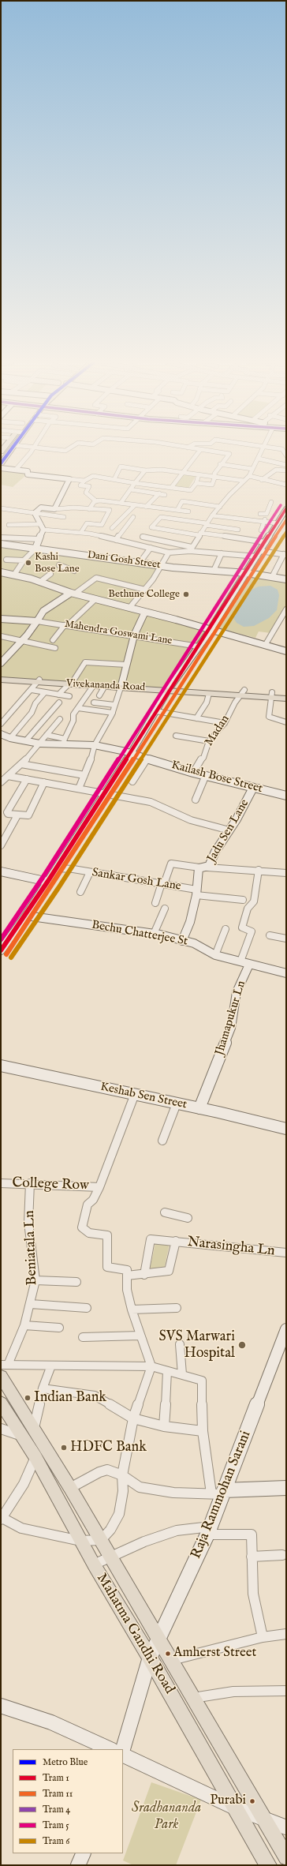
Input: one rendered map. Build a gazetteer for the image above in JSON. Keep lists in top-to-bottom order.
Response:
{
  "streets": {
    "main road": ["Vivekananda Road", "Mahatma Gandhi Road"],
    "street": [
      "Dani Gosh Street",
      "Mahendra Goswami Lane",
      "Madan",
      "Kailash Bose Street",
      "Jadu Sen Lane",
      "Sankar Gosh Lane",
      "Bechu Chatterjee St",
      "Jhamapukur Ln",
      "Keshab Sen Street",
      "College Row",
      "Narasingha Ln",
      "Beniatala Ln",
      "Raja Rammohan Sarani"
    ]
  },
  "crossings": [
    ["Vivekananda Road", "Madan"],
    ["Madan", "Kailash Bose Street"],
    ["Kailash Bose Street", "Jadu Sen Lane"],
    ["Jadu Sen Lane", "Sankar Gosh Lane"],
    ["Jadu Sen Lane", "Bechu Chatterjee St"],
    ["Bechu Chatterjee St", "Jhamapukur Ln"],
    ["Jhamapukur Ln", "Keshab Sen Street"],
    ["College Row", "Beniatala Ln"],
    ["Beniatala Ln", "Mahatma Gandhi Road"],
    ["Raja Rammohan Sarani", "Mahatma Gandhi Road"]
  ],
  "parks": ["Sradhananda Park"],
  "places": [
    "Kashi Bose Lane",
    "Bethune College",
    "SVS Marwari Hospital",
    "Indian Bank",
    "HDFC Bank",
    "Amherst Street",
    "Purabi"
  ],
  "lines": [
    "metro line Blue",
    "tram line 5",
    "tram line 1",
    "tram line 11",
    "tram line 6"
  ],
  "legend": [
    "Metro Blue",
    "Tram 1",
    "Tram 11",
    "Tram 4",
    "Tram 5",
    "Tram 6"
  ]
}
